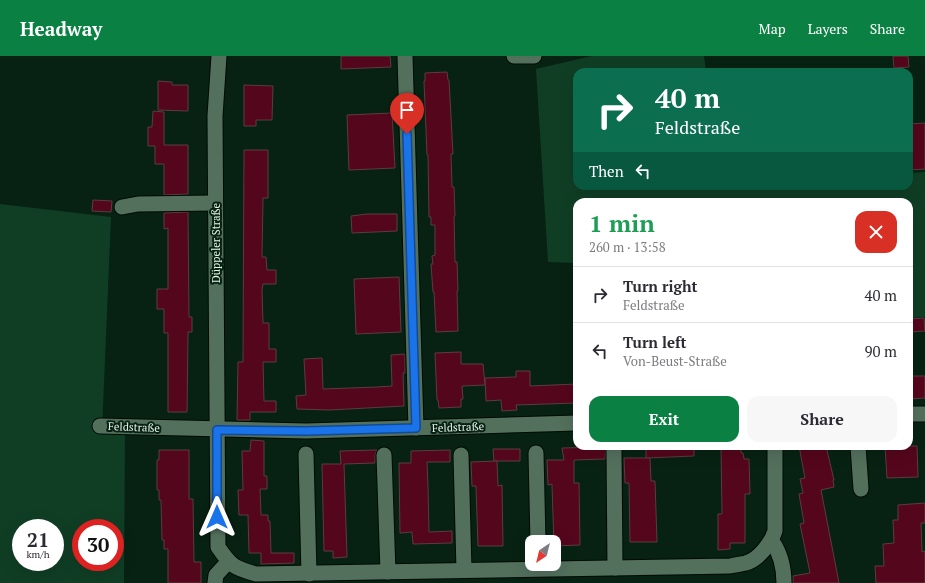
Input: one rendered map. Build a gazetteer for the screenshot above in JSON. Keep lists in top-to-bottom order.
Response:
{
  "streets": {
    "street": ["Düppeler Straße", "Feldstraße"]
  },
  "crossings": [
    ["Düppeler Straße", "Feldstraße"]
  ],
  "north": "bottom left",
  "page": {
    "header": "Headway",
    "nav": ["Map", "Layers", "Share"],
    "turn": ["40 m", "Feldstraße"],
    "then": "Then",
    "heading": ["1 min", "260 m · 13:58"],
    "list": [
      {
        "name": "Turn right",
        "note": "Feldstraße",
        "value": "40 m"
      },
      {
        "name": "Turn left",
        "note": "Von-Beust-Straße",
        "value": "90 m"
      }
    ],
    "buttons": ["Exit", "Share"],
    "speed": "21 km/h",
    "limit": "30"
  }
}
